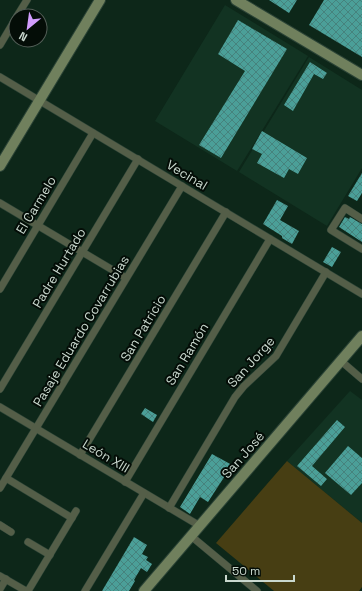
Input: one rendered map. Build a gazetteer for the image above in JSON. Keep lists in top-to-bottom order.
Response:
{
  "streets": {
    "street": [
      "Vecinal",
      "El Carmelo",
      "Padre Hurtado",
      "San Patricio",
      "Pasaje Eduardo Covarrubias",
      "San Ramón",
      "San Jorge",
      "San José",
      "León XIII"
    ]
  },
  "crossings": [
    ["Vecinal", "El Carmelo"],
    ["Vecinal", "Padre Hurtado"],
    ["Vecinal", "San Patricio"],
    ["Vecinal", "Pasaje Eduardo Covarrubias"],
    ["Vecinal", "San Ramón"],
    ["Vecinal", "San Jorge"],
    ["San Patricio", "León XIII"],
    ["Pasaje Eduardo Covarrubias", "León XIII"],
    ["San Ramón", "León XIII"],
    ["San Jorge", "León XIII"],
    ["San José", "León XIII"]
  ],
  "scale_bar": "50 m",
  "north": "bottom left"
}
